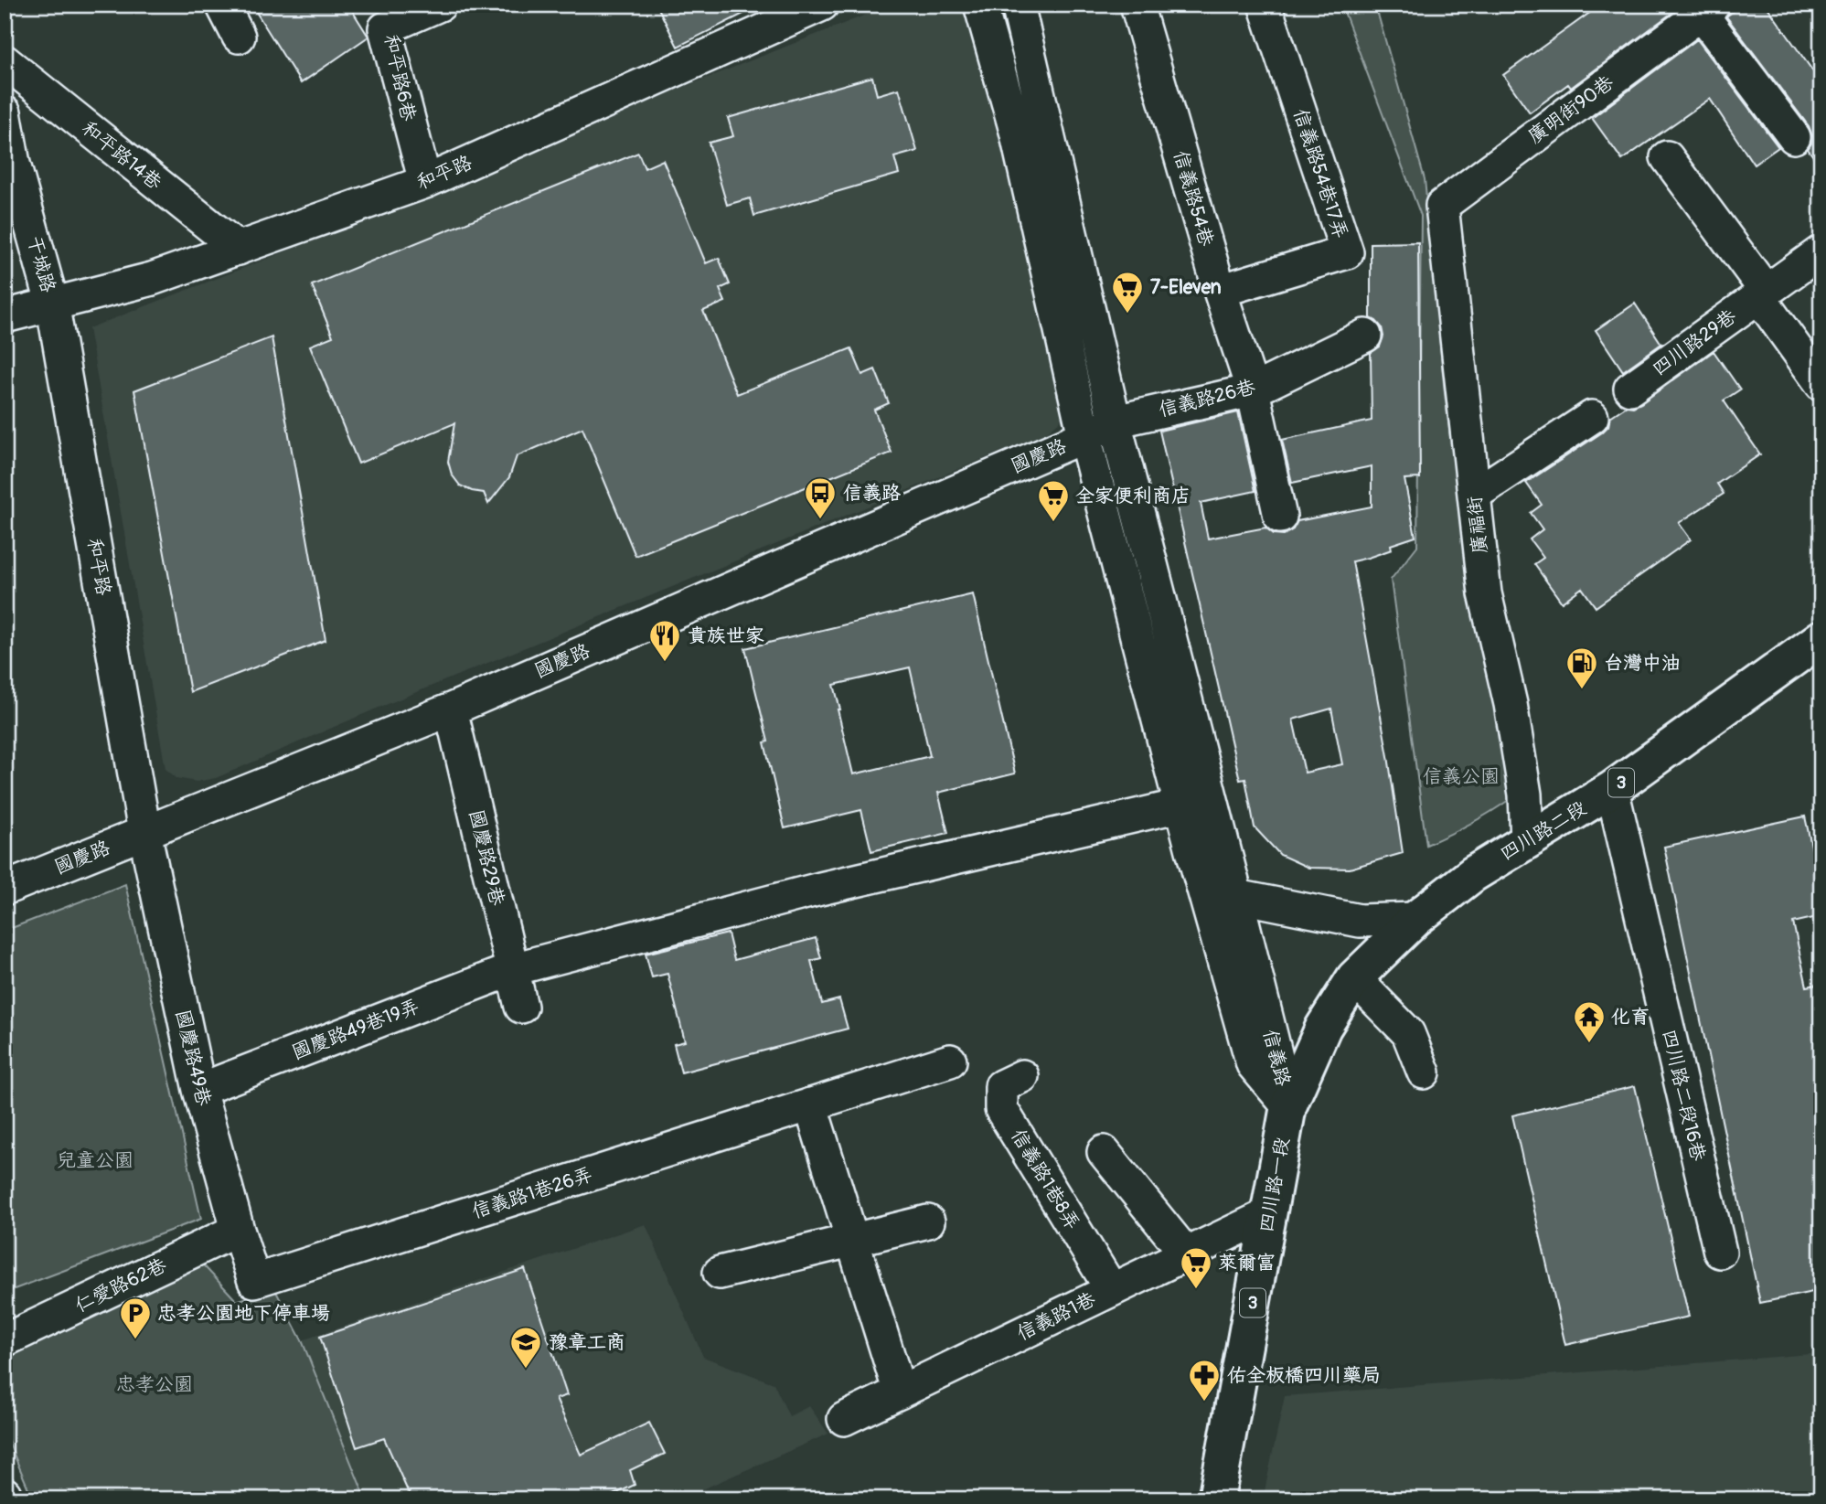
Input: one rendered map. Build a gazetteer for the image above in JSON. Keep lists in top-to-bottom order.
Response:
{
  "streets": {
    "main road": ["3", "四川路二段", "四川路一段"],
    "street": [
      "和平路6巷",
      "廣明街90巷",
      "和平路14巷",
      "和平路",
      "信義路54巷17弄",
      "信義路54巷",
      "干城路",
      "四川路29巷",
      "信義路26巷",
      "國慶路",
      "廣福街",
      "國慶路29巷",
      "國慶路49巷19弄",
      "國慶路49巷",
      "信義路",
      "四川路二段16巷",
      "信義路1巷8弄",
      "信義路1巷26弄",
      "仁愛路62巷",
      "信義路1巷"
    ]
  },
  "crossings": [
    ["和平路6巷", "和平路"],
    ["廣明街90巷", "廣福街"],
    ["和平路14巷", "和平路"],
    ["和平路", "干城路"],
    ["和平路", "國慶路"],
    ["和平路", "國慶路49巷"],
    ["信義路54巷17弄", "信義路54巷"],
    ["信義路54巷", "信義路26巷"],
    ["信義路26巷", "國慶路"],
    ["信義路26巷", "信義路"],
    ["國慶路", "國慶路29巷"],
    ["國慶路", "國慶路49巷"],
    ["國慶路", "信義路"],
    ["廣福街", "四川路二段"],
    ["四川路二段", "四川路二段16巷"],
    ["四川路二段", "四川路一段"],
    ["國慶路29巷", "國慶路49巷19弄"],
    ["國慶路49巷19弄", "國慶路49巷"],
    ["國慶路49巷19弄", "信義路"],
    ["國慶路49巷", "信義路1巷26弄"],
    ["國慶路49巷", "仁愛路62巷"],
    ["信義路", "四川路一段"],
    ["信義路1巷8弄", "信義路1巷"],
    ["四川路一段", "信義路1巷"]
  ],
  "parks": ["信義公園", "兒童公園", "忠孝公園"],
  "places": {
    "supermarket": ["7-Eleven", "全家便利商店", "萊爾富"],
    "bus stop": ["信義路"],
    "restaurant": ["貴族世家"],
    "fuel station": ["台灣中油"],
    "temple": ["化育"],
    "parking": ["忠孝公園地下停車場"],
    "school or university": ["豫章工商"],
    "pharmacy": ["佑全板橋四川藥局"]
  }
}
